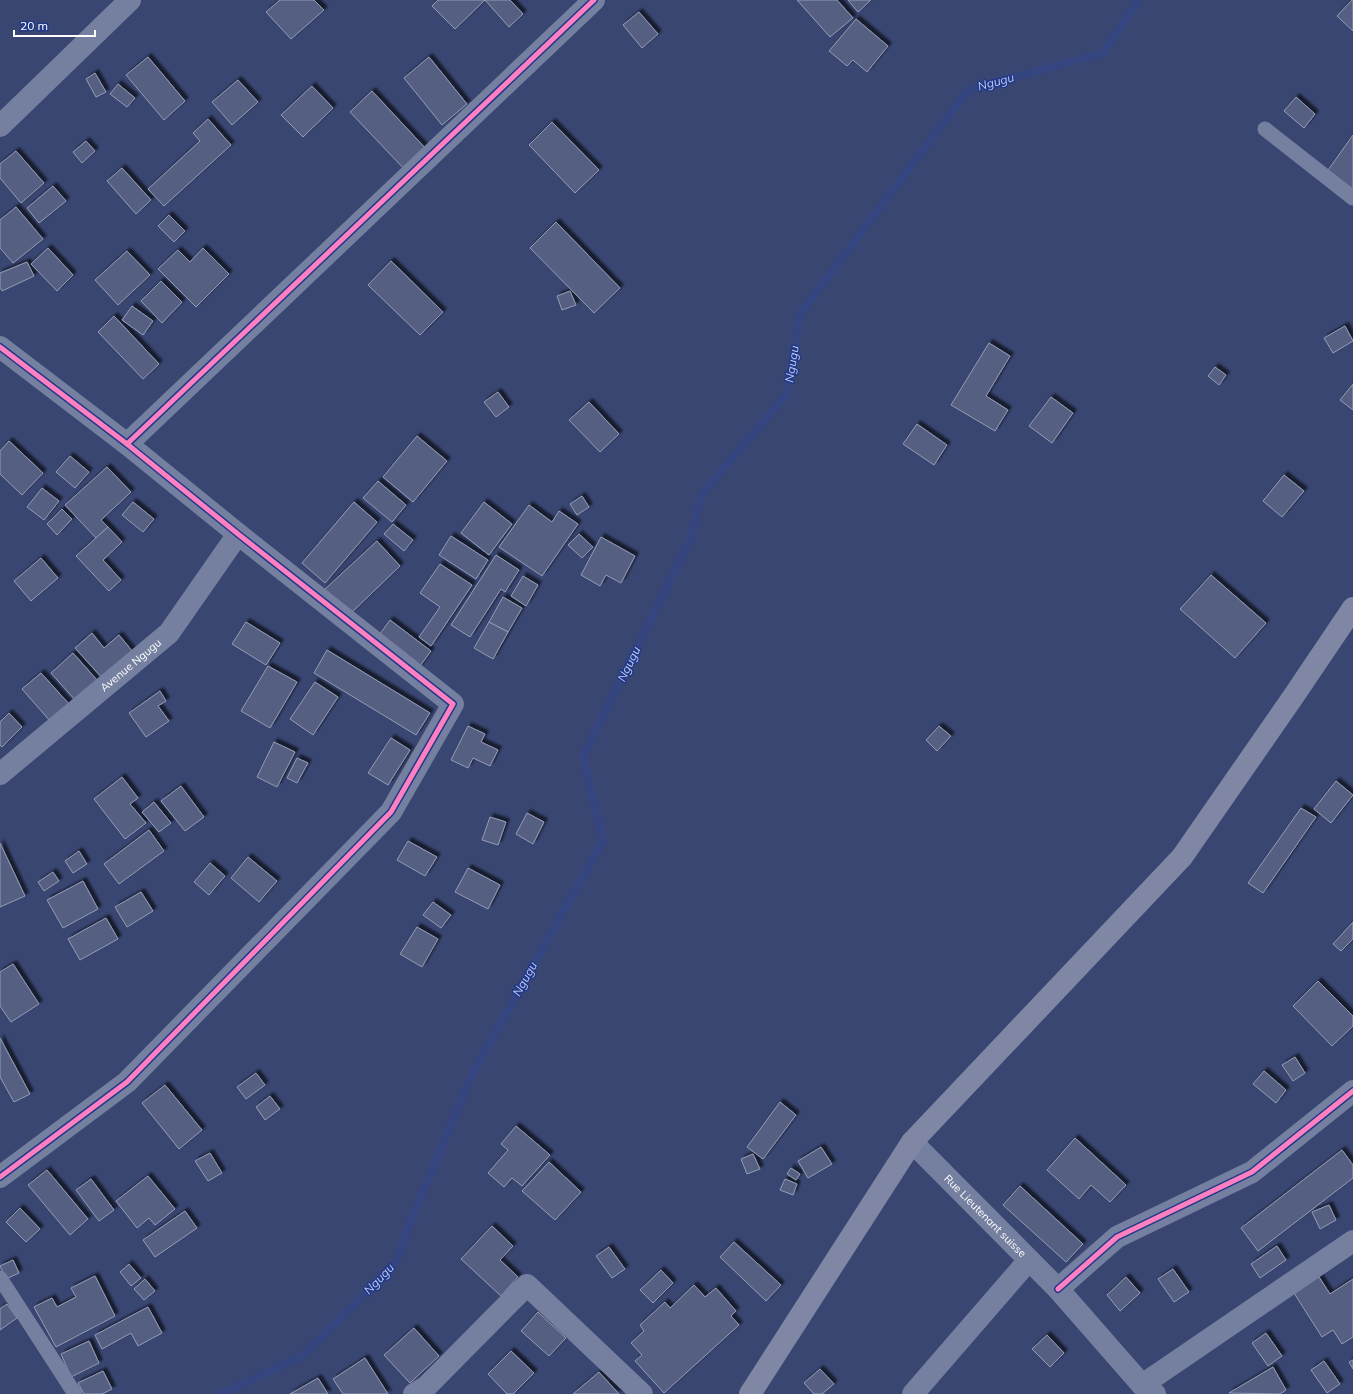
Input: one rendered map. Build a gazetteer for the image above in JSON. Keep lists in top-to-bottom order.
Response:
{
  "streets": {
    "street": ["Avenue Ngugu", "Rue Lieutenant suisse"]
  },
  "water": ["Ngugu"],
  "scale_bar": "20 m"
}
